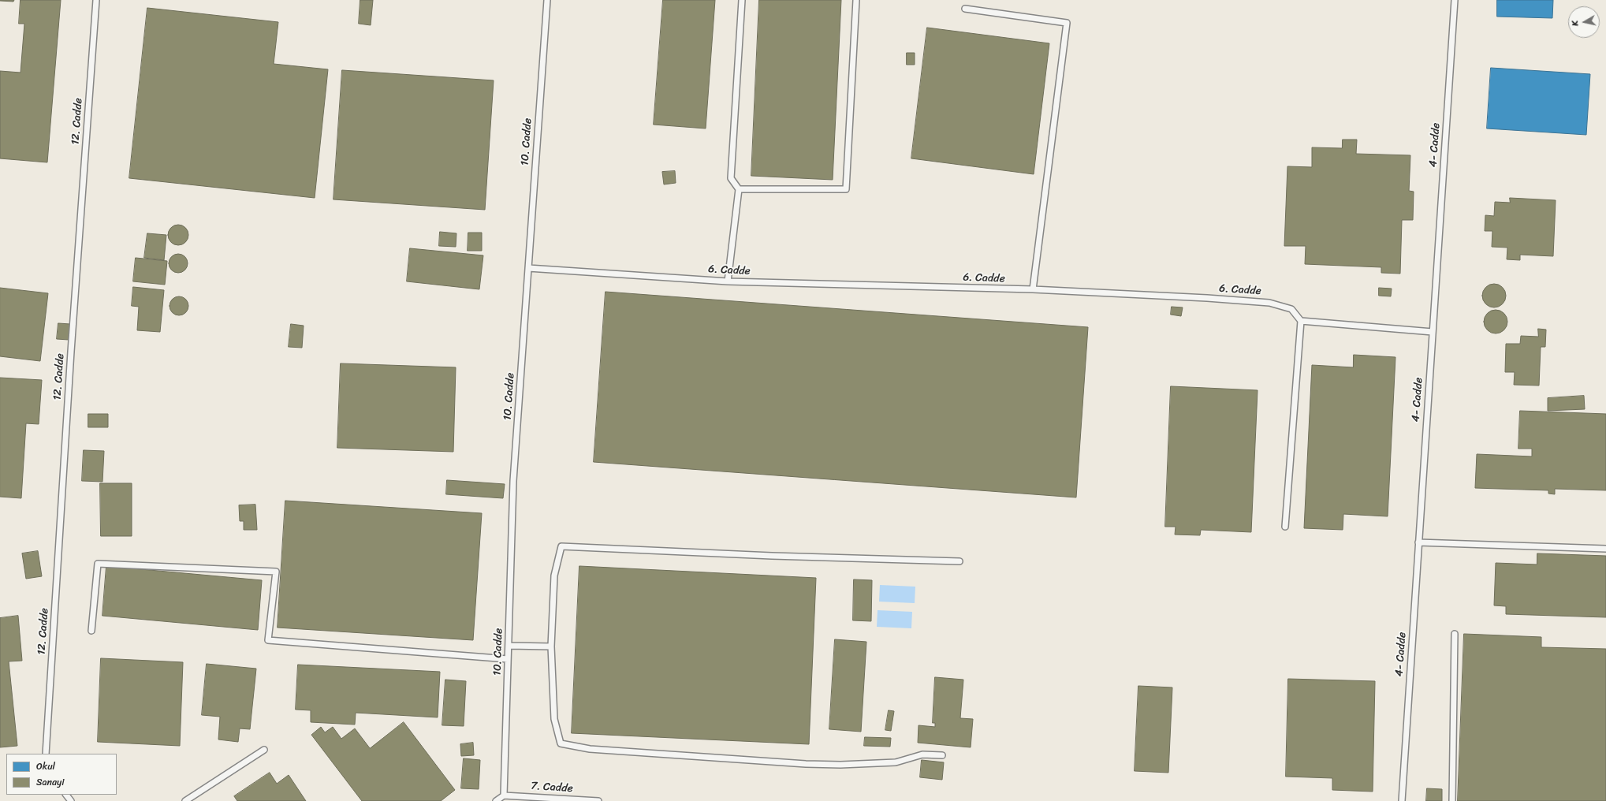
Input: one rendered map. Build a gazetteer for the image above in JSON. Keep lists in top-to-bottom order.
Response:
{
  "streets": {
    "lane": [
      "12. Cadde",
      "10. Cadde",
      "4- Cadde",
      "6. Cadde",
      "7. Cadde"
    ]
  },
  "crossings": [
    ["10. Cadde", "6. Cadde"],
    ["10. Cadde", "7. Cadde"]
  ],
  "legend": ["Okul", "Sanayi"],
  "north": "left"
}
